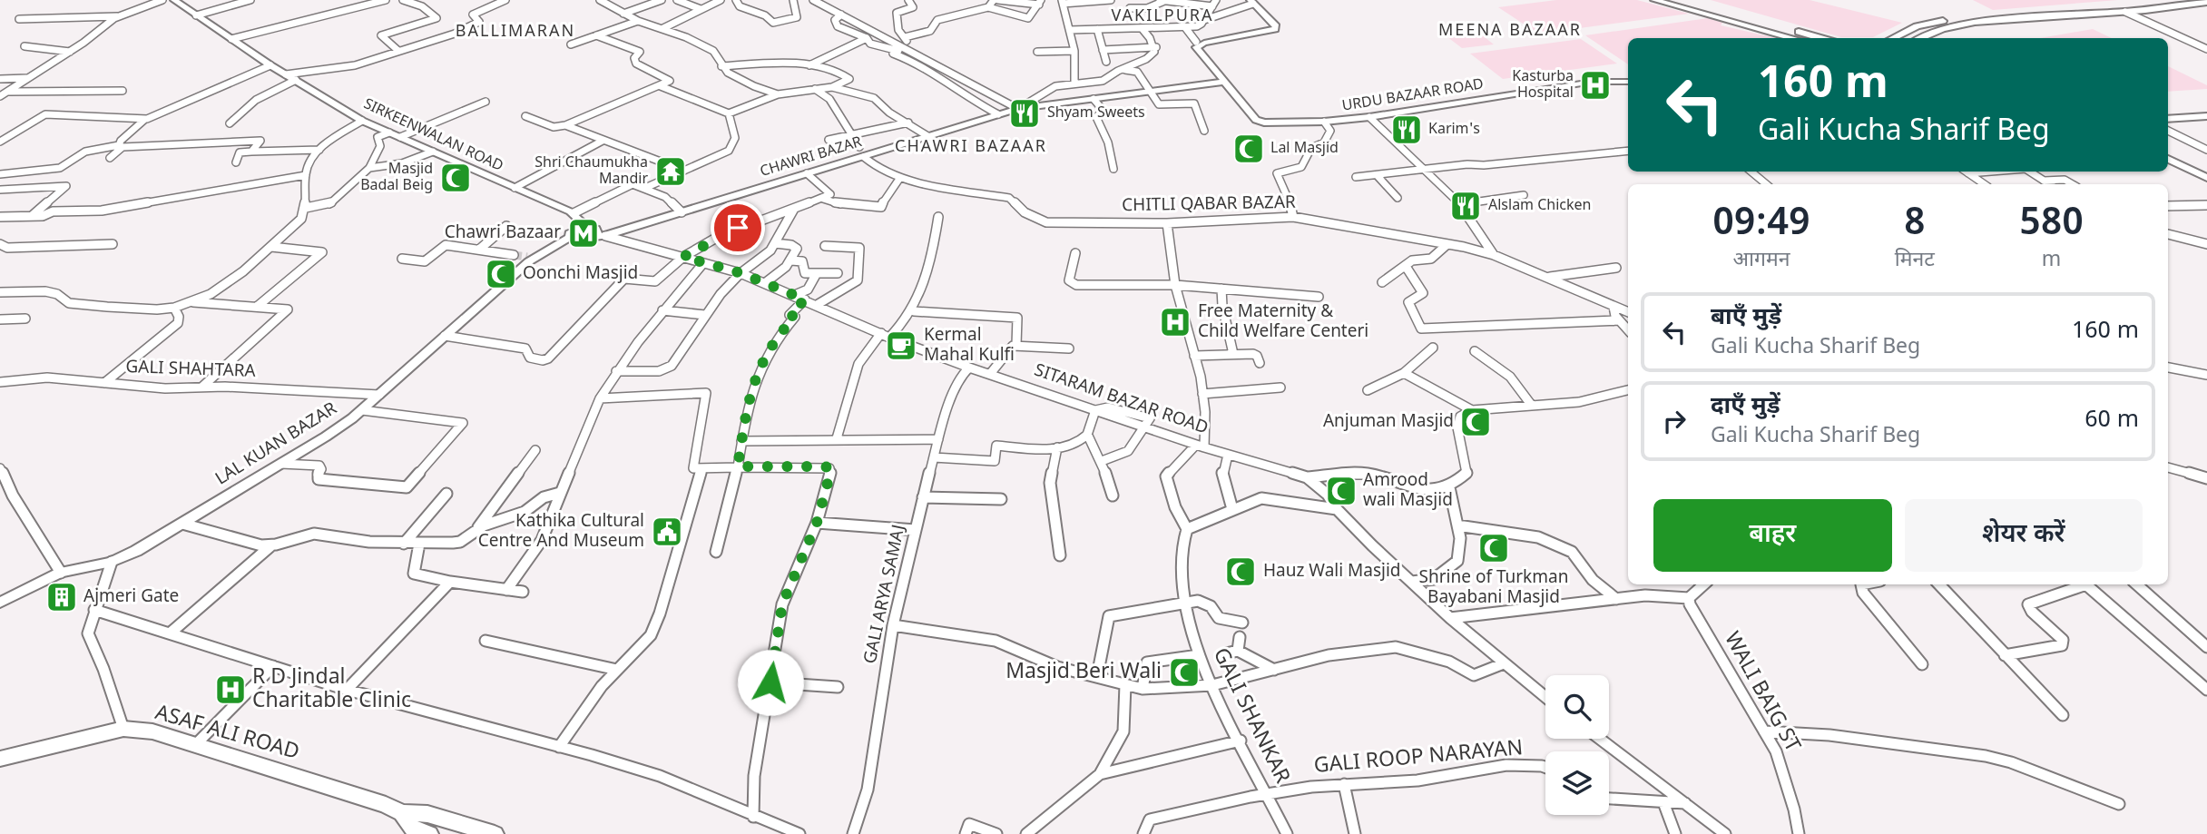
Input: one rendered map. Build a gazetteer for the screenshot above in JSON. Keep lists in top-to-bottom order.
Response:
{
  "streets": {
    "main road": ["ASAF ALI ROAD"],
    "street": [
      "URDU BAZAAR ROAD",
      "SIRKEENWALAN ROAD",
      "CHAWRI BAZAR",
      "CHITLI QABAR BAZAR",
      "GALI SHAHTARA",
      "SITARAM BAZAR ROAD",
      "LAL KUAN BAZAR",
      "GALI ARYA SAMAJ",
      "WALI BAIG ST",
      "GALI SHANKAR",
      "GALI ROOP NARAYAN"
    ]
  },
  "crossings": [
    ["URDU BAZAAR ROAD", "CHAWRI BAZAR"],
    ["SIRKEENWALAN ROAD", "CHAWRI BAZAR"],
    ["SIRKEENWALAN ROAD", "SITARAM BAZAR ROAD"],
    ["SIRKEENWALAN ROAD", "LAL KUAN BAZAR"],
    ["CHAWRI BAZAR", "CHITLI QABAR BAZAR"],
    ["CHAWRI BAZAR", "SITARAM BAZAR ROAD"],
    ["CHAWRI BAZAR", "LAL KUAN BAZAR"],
    ["GALI SHAHTARA", "LAL KUAN BAZAR"],
    ["SITARAM BAZAR ROAD", "GALI ARYA SAMAJ"],
    ["GALI SHANKAR", "GALI ROOP NARAYAN"]
  ],
  "districts": [
    "VAKILPURA",
    "MEENA BAZAAR",
    "BALLIMARAN",
    "CHAWRI BAZAAR"
  ],
  "places": {
    "hospital": ["Kasturba Hospital", "Free Maternity & Child Welfare Centeri", "R D Jindal Charitable Clinic"],
    "restaurant": ["Shyam Sweets", "Karim's", "Alslam Chicken"],
    "mosque": [
      "Lal Masjid",
      "Masjid Badal Beig",
      "Oonchi Masjid",
      "Anjuman Masjid",
      "Amrood wali Masjid",
      "Shrine of Turkman Bayabani Masjid",
      "Hauz Wali Masjid",
      "Masjid Beri Wali"
    ],
    "temple": ["Shri Chaumukha Mandir"],
    "metro station": ["Chawri Bazaar"],
    "cafe": ["Kermal Mahal Kulfi"],
    "public building": ["Kathika Cultural Centre And Museum"],
    "building": ["Ajmeri Gate"]
  },
  "page": {
    "turn": ["160 m", "Gali Kucha Sharif Beg"],
    "eta": [
      "09:49",
      "आगमन",
      "8",
      "मिनट",
      "580",
      "m"
    ],
    "list": [
      {
        "name": "बाएँ मुड़ें",
        "note": "Gali Kucha Sharif Beg",
        "value": "160 m"
      },
      {
        "name": "दाएँ मुड़ें",
        "note": "Gali Kucha Sharif Beg",
        "value": "60 m"
      }
    ],
    "buttons": ["बाहर", "शेयर करें"]
  }
}
